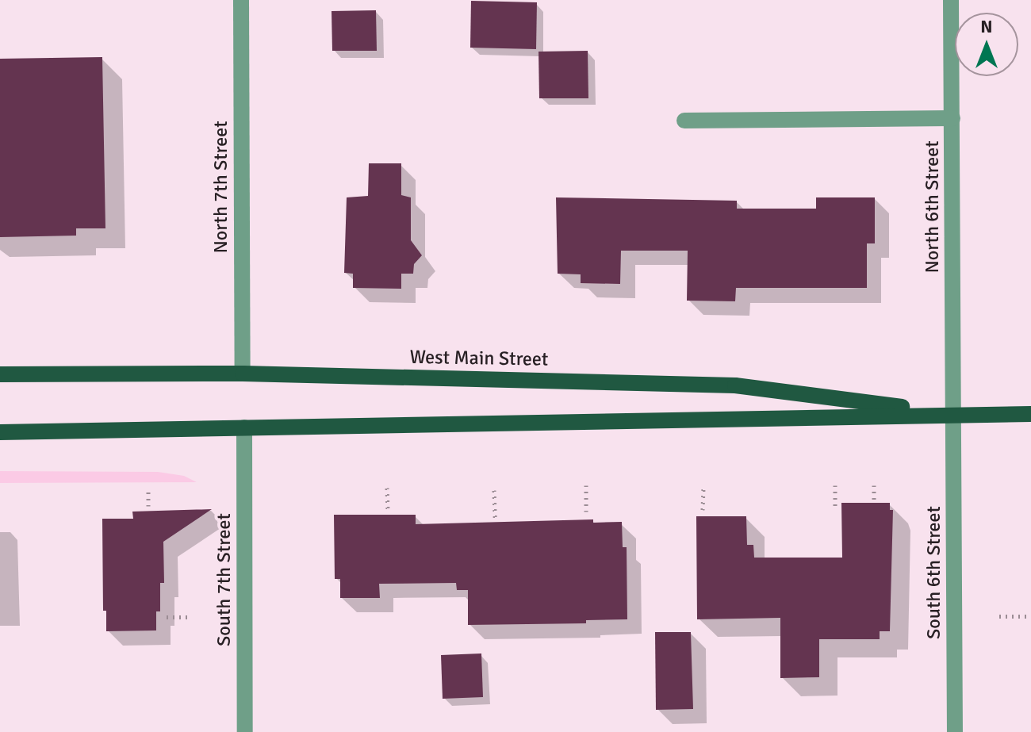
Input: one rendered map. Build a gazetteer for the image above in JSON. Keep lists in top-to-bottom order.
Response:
{
  "streets": {
    "main road": ["West Main Street"],
    "street": [
      "North 7th Street",
      "North 6th Street",
      "South 6th Street",
      "South 7th Street"
    ]
  },
  "crossings": [
    ["North 7th Street", "West Main Street"],
    ["North 6th Street", "West Main Street"],
    ["North 6th Street", "South 6th Street"],
    ["West Main Street", "South 6th Street"],
    ["West Main Street", "South 7th Street"]
  ],
  "north": "top"
}
